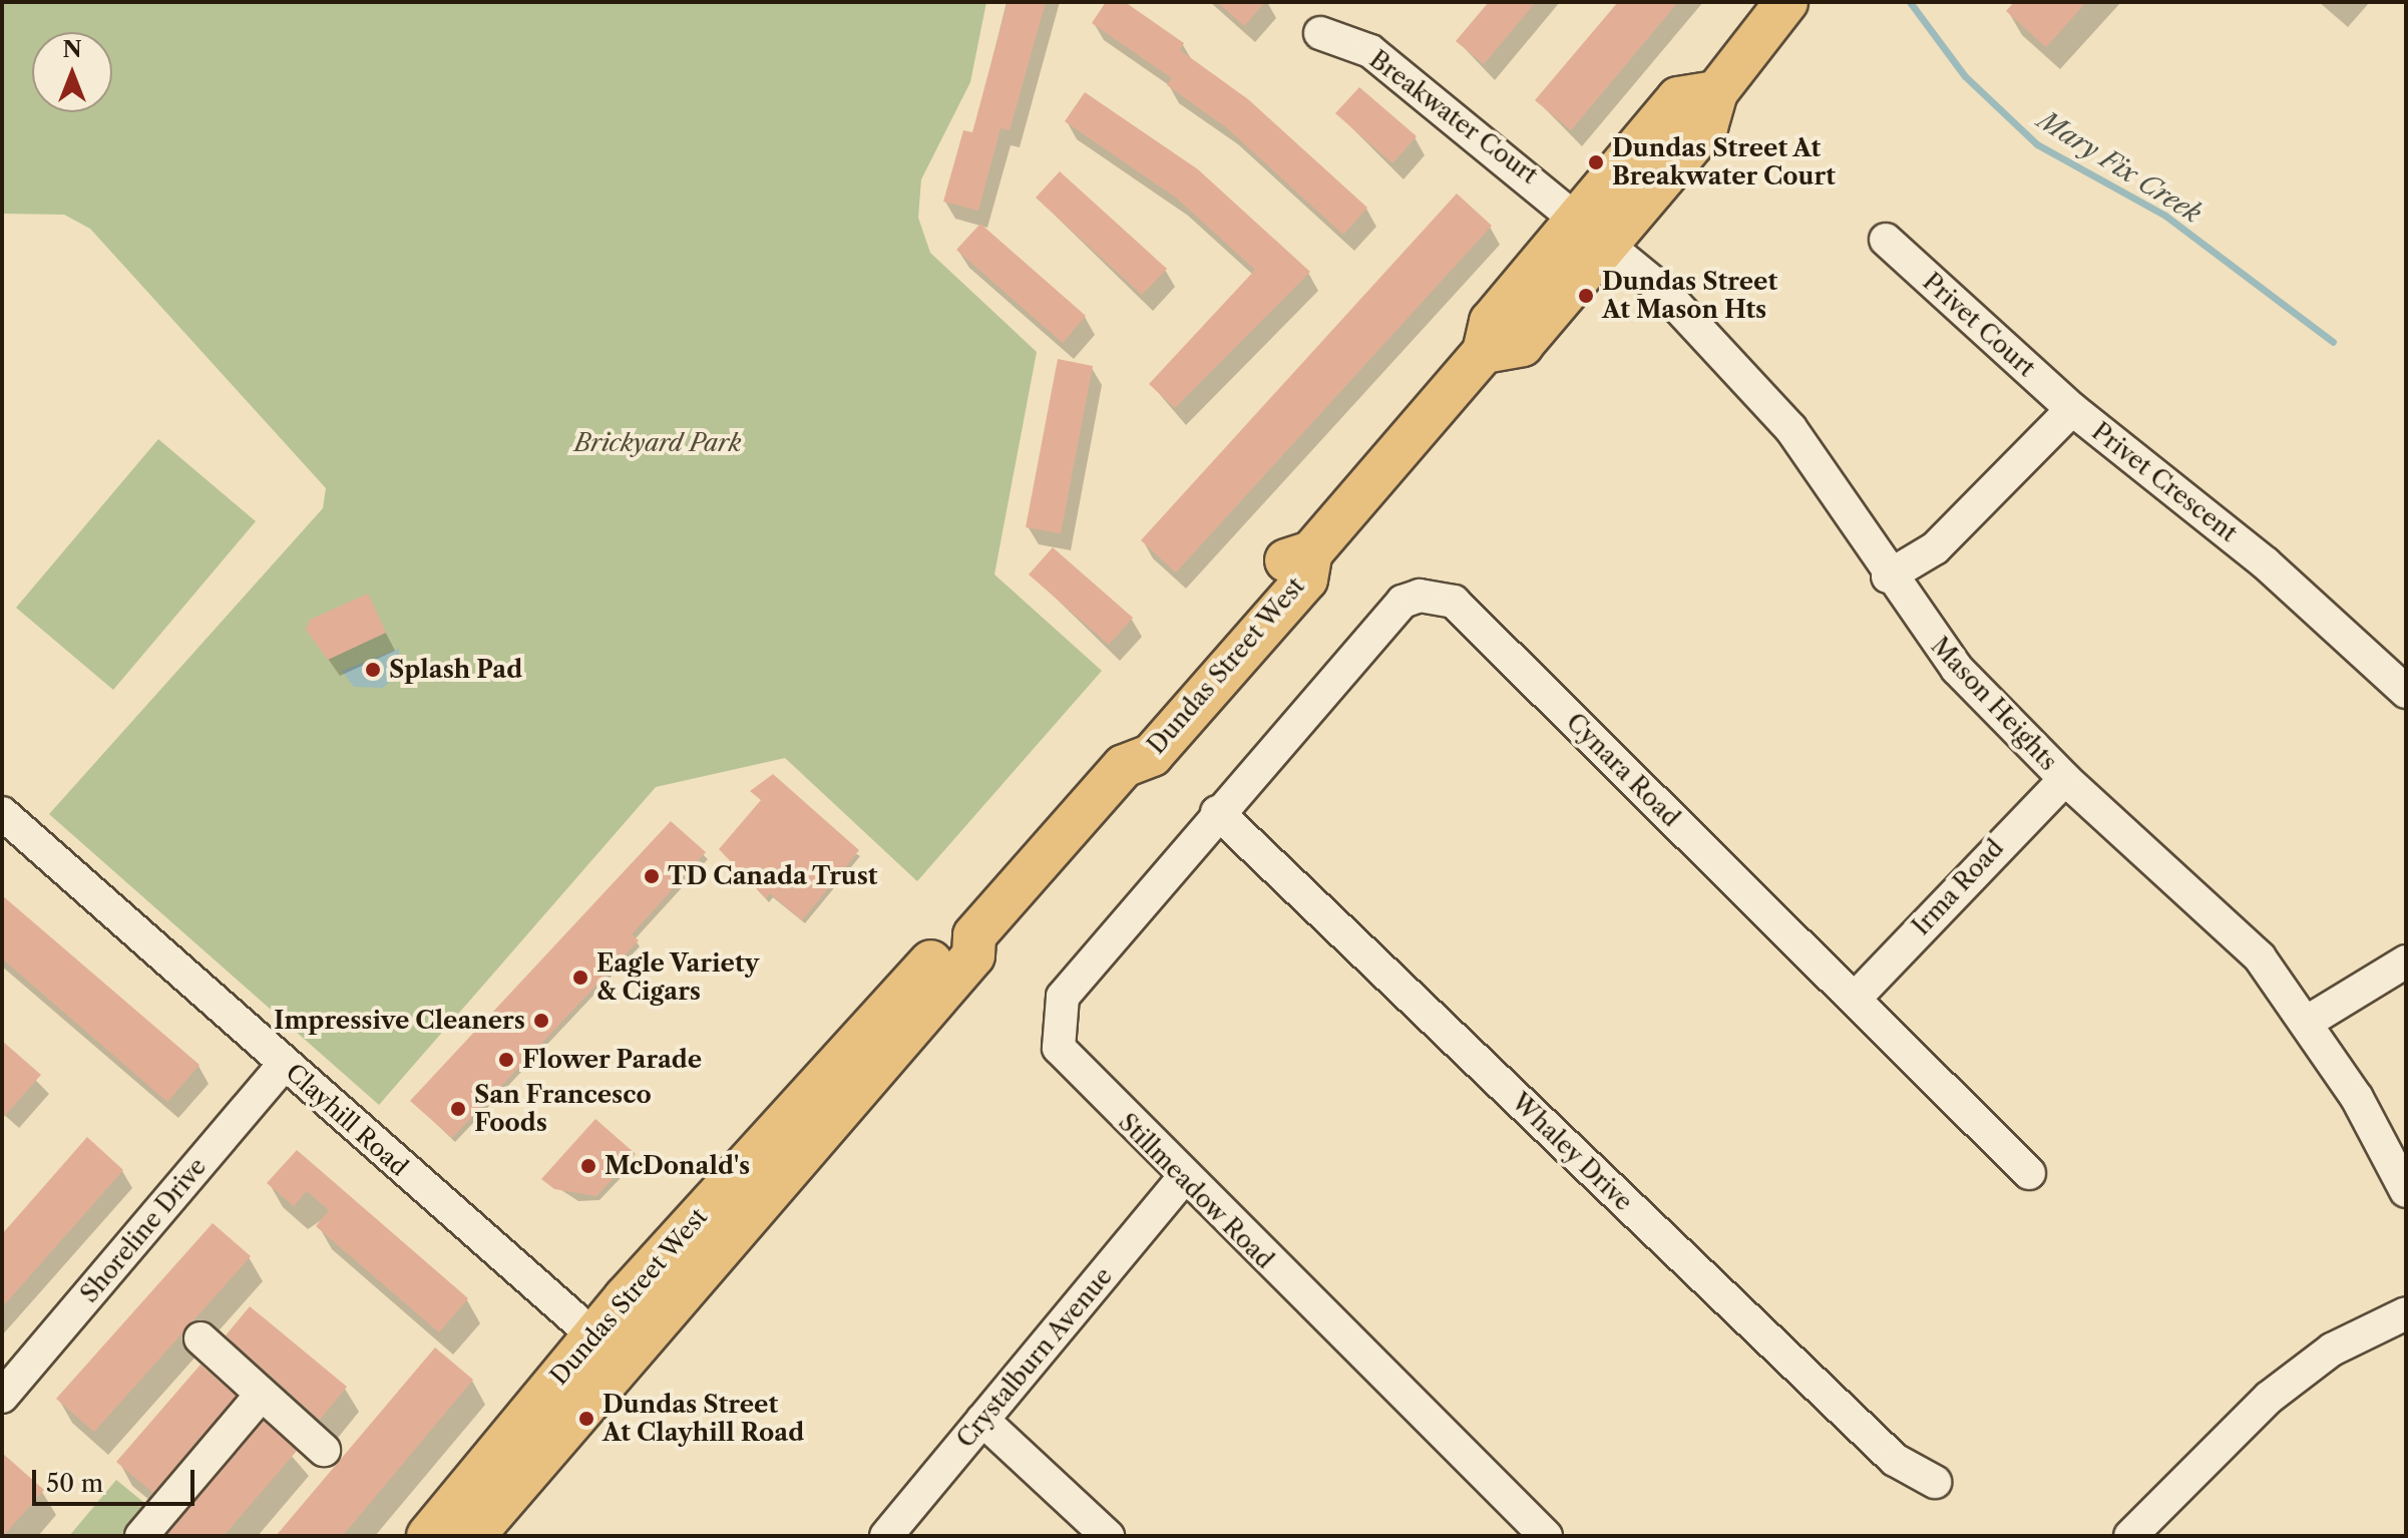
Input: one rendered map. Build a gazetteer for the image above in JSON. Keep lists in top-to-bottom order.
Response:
{
  "streets": {
    "main road": ["Dundas Street West"],
    "street": [
      "Breakwater Court",
      "Privet Court",
      "Privet Crescent",
      "Mason Heights",
      "Cynara Road",
      "Irma Road",
      "Clayhill Road",
      "Whaley Drive",
      "Stillmeadow Road",
      "Shoreline Drive",
      "Crystalburn Avenue"
    ]
  },
  "crossings": [
    ["Breakwater Court", "Dundas Street West"],
    ["Breakwater Court", "Mason Heights"],
    ["Privet Court", "Privet Crescent"],
    ["Privet Crescent", "Mason Heights"],
    ["Dundas Street West", "Mason Heights"],
    ["Dundas Street West", "Clayhill Road"],
    ["Mason Heights", "Irma Road"],
    ["Cynara Road", "Irma Road"],
    ["Cynara Road", "Whaley Drive"],
    ["Cynara Road", "Stillmeadow Road"],
    ["Clayhill Road", "Shoreline Drive"],
    ["Whaley Drive", "Stillmeadow Road"],
    ["Stillmeadow Road", "Crystalburn Avenue"]
  ],
  "water": ["Mary Fix Creek"],
  "parks": ["Brickyard Park"],
  "places": [
    "Dundas Street At Breakwater Court",
    "Dundas Street At Mason Hts",
    "Splash Pad",
    "TD Canada Trust",
    "Eagle Variety & Cigars",
    "Impressive Cleaners",
    "Flower Parade",
    "San Francesco Foods",
    "McDonald's",
    "Dundas Street At Clayhill Road"
  ],
  "scale_bar": "50 m",
  "north": "top"
}
